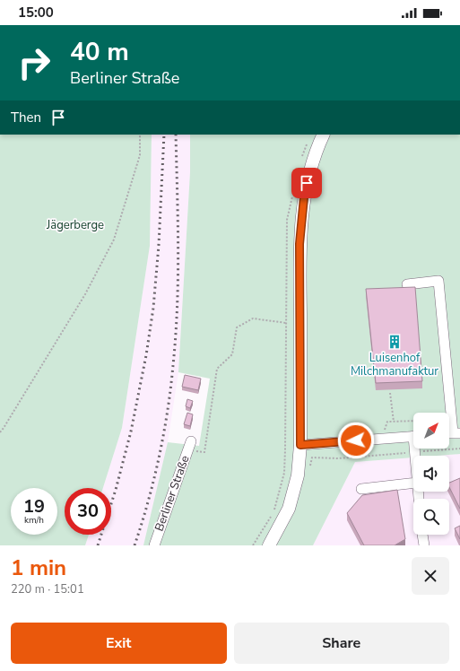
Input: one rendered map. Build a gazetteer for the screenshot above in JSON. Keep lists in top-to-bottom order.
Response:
{
  "streets": {
    "street": ["Berliner Straße"]
  },
  "parks": ["Jägerberge"],
  "places": {
    "building": ["Luisenhof Milchmanufaktur"]
  },
  "north": "top right",
  "page": {
    "status": "15:00",
    "turn": ["40 m", "Berliner Straße"],
    "then": "Then",
    "speed": "19 km/h",
    "limit": "30",
    "heading": ["1 min", "220 m · 15:01"],
    "buttons": ["Exit", "Share"]
  }
}
